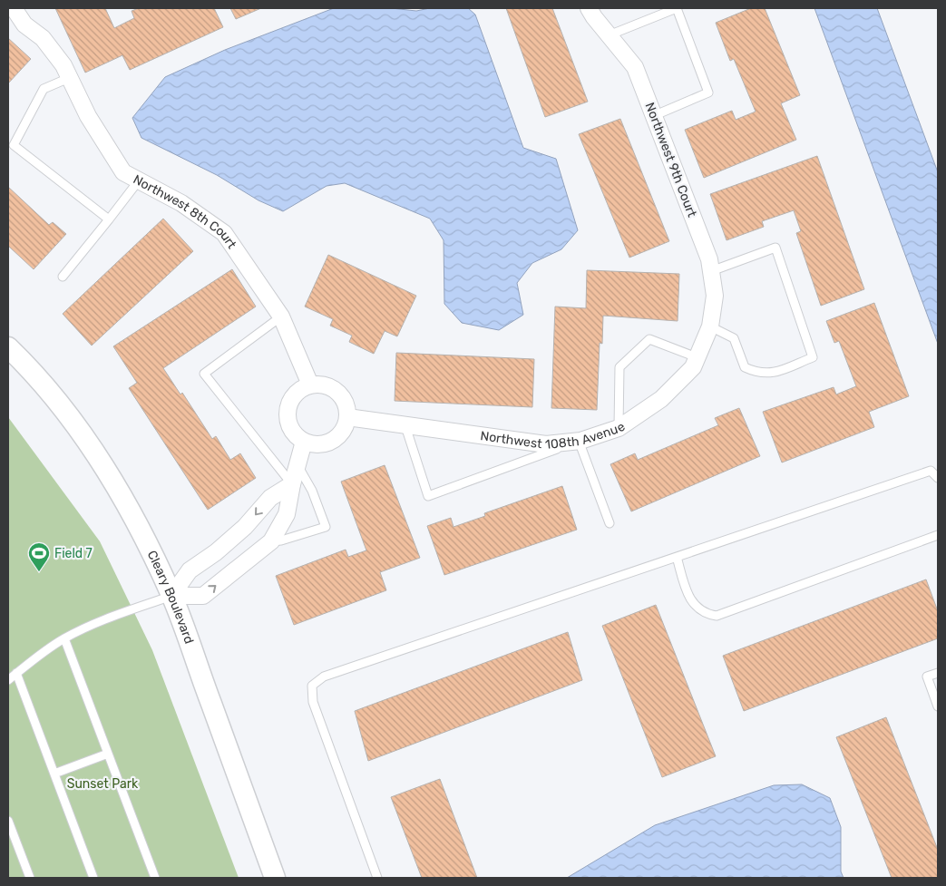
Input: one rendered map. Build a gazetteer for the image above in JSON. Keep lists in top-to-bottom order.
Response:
{
  "streets": {
    "street": [
      "Northwest 9th Court",
      "Northwest 8th Court",
      "Northwest 108th Avenue",
      "Cleary Boulevard"
    ]
  },
  "crossings": [
    ["Northwest 9th Court", "Northwest 108th Avenue"],
    ["Northwest 8th Court", "Northwest 108th Avenue"]
  ],
  "parks": ["Sunset Park"],
  "places": {
    "sports": ["Field 7"]
  }
}
